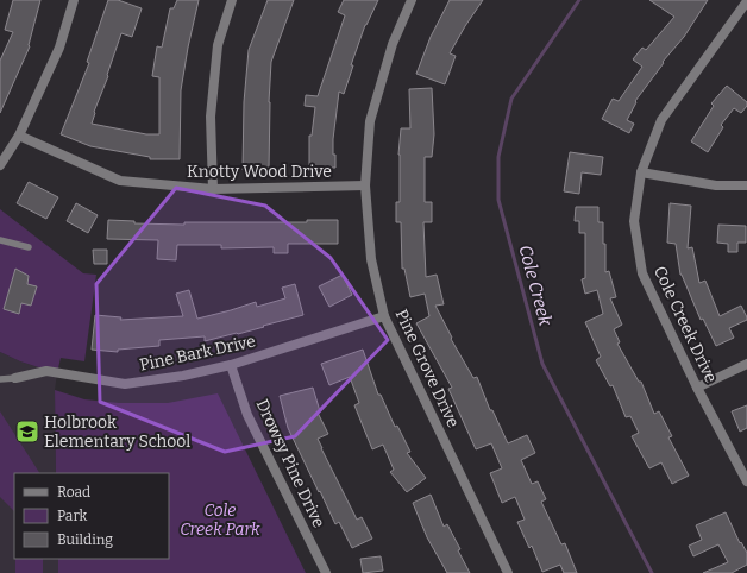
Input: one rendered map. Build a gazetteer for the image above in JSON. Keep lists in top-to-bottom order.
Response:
{
  "streets": {
    "street": [
      "Knotty Wood Drive",
      "Cole Creek Drive",
      "Pine Bark Drive",
      "Pine Grove Drive",
      "Drowsy Pine Drive"
    ]
  },
  "crossings": [
    ["Knotty Wood Drive", "Pine Grove Drive"],
    ["Pine Bark Drive", "Pine Grove Drive"],
    ["Pine Bark Drive", "Drowsy Pine Drive"]
  ],
  "water": ["Cole Creek"],
  "parks": ["Cole Creek Park"],
  "places": {
    "school or university": ["Holbrook Elementary School"]
  },
  "legend": ["Road", "Park", "Building"]
}
